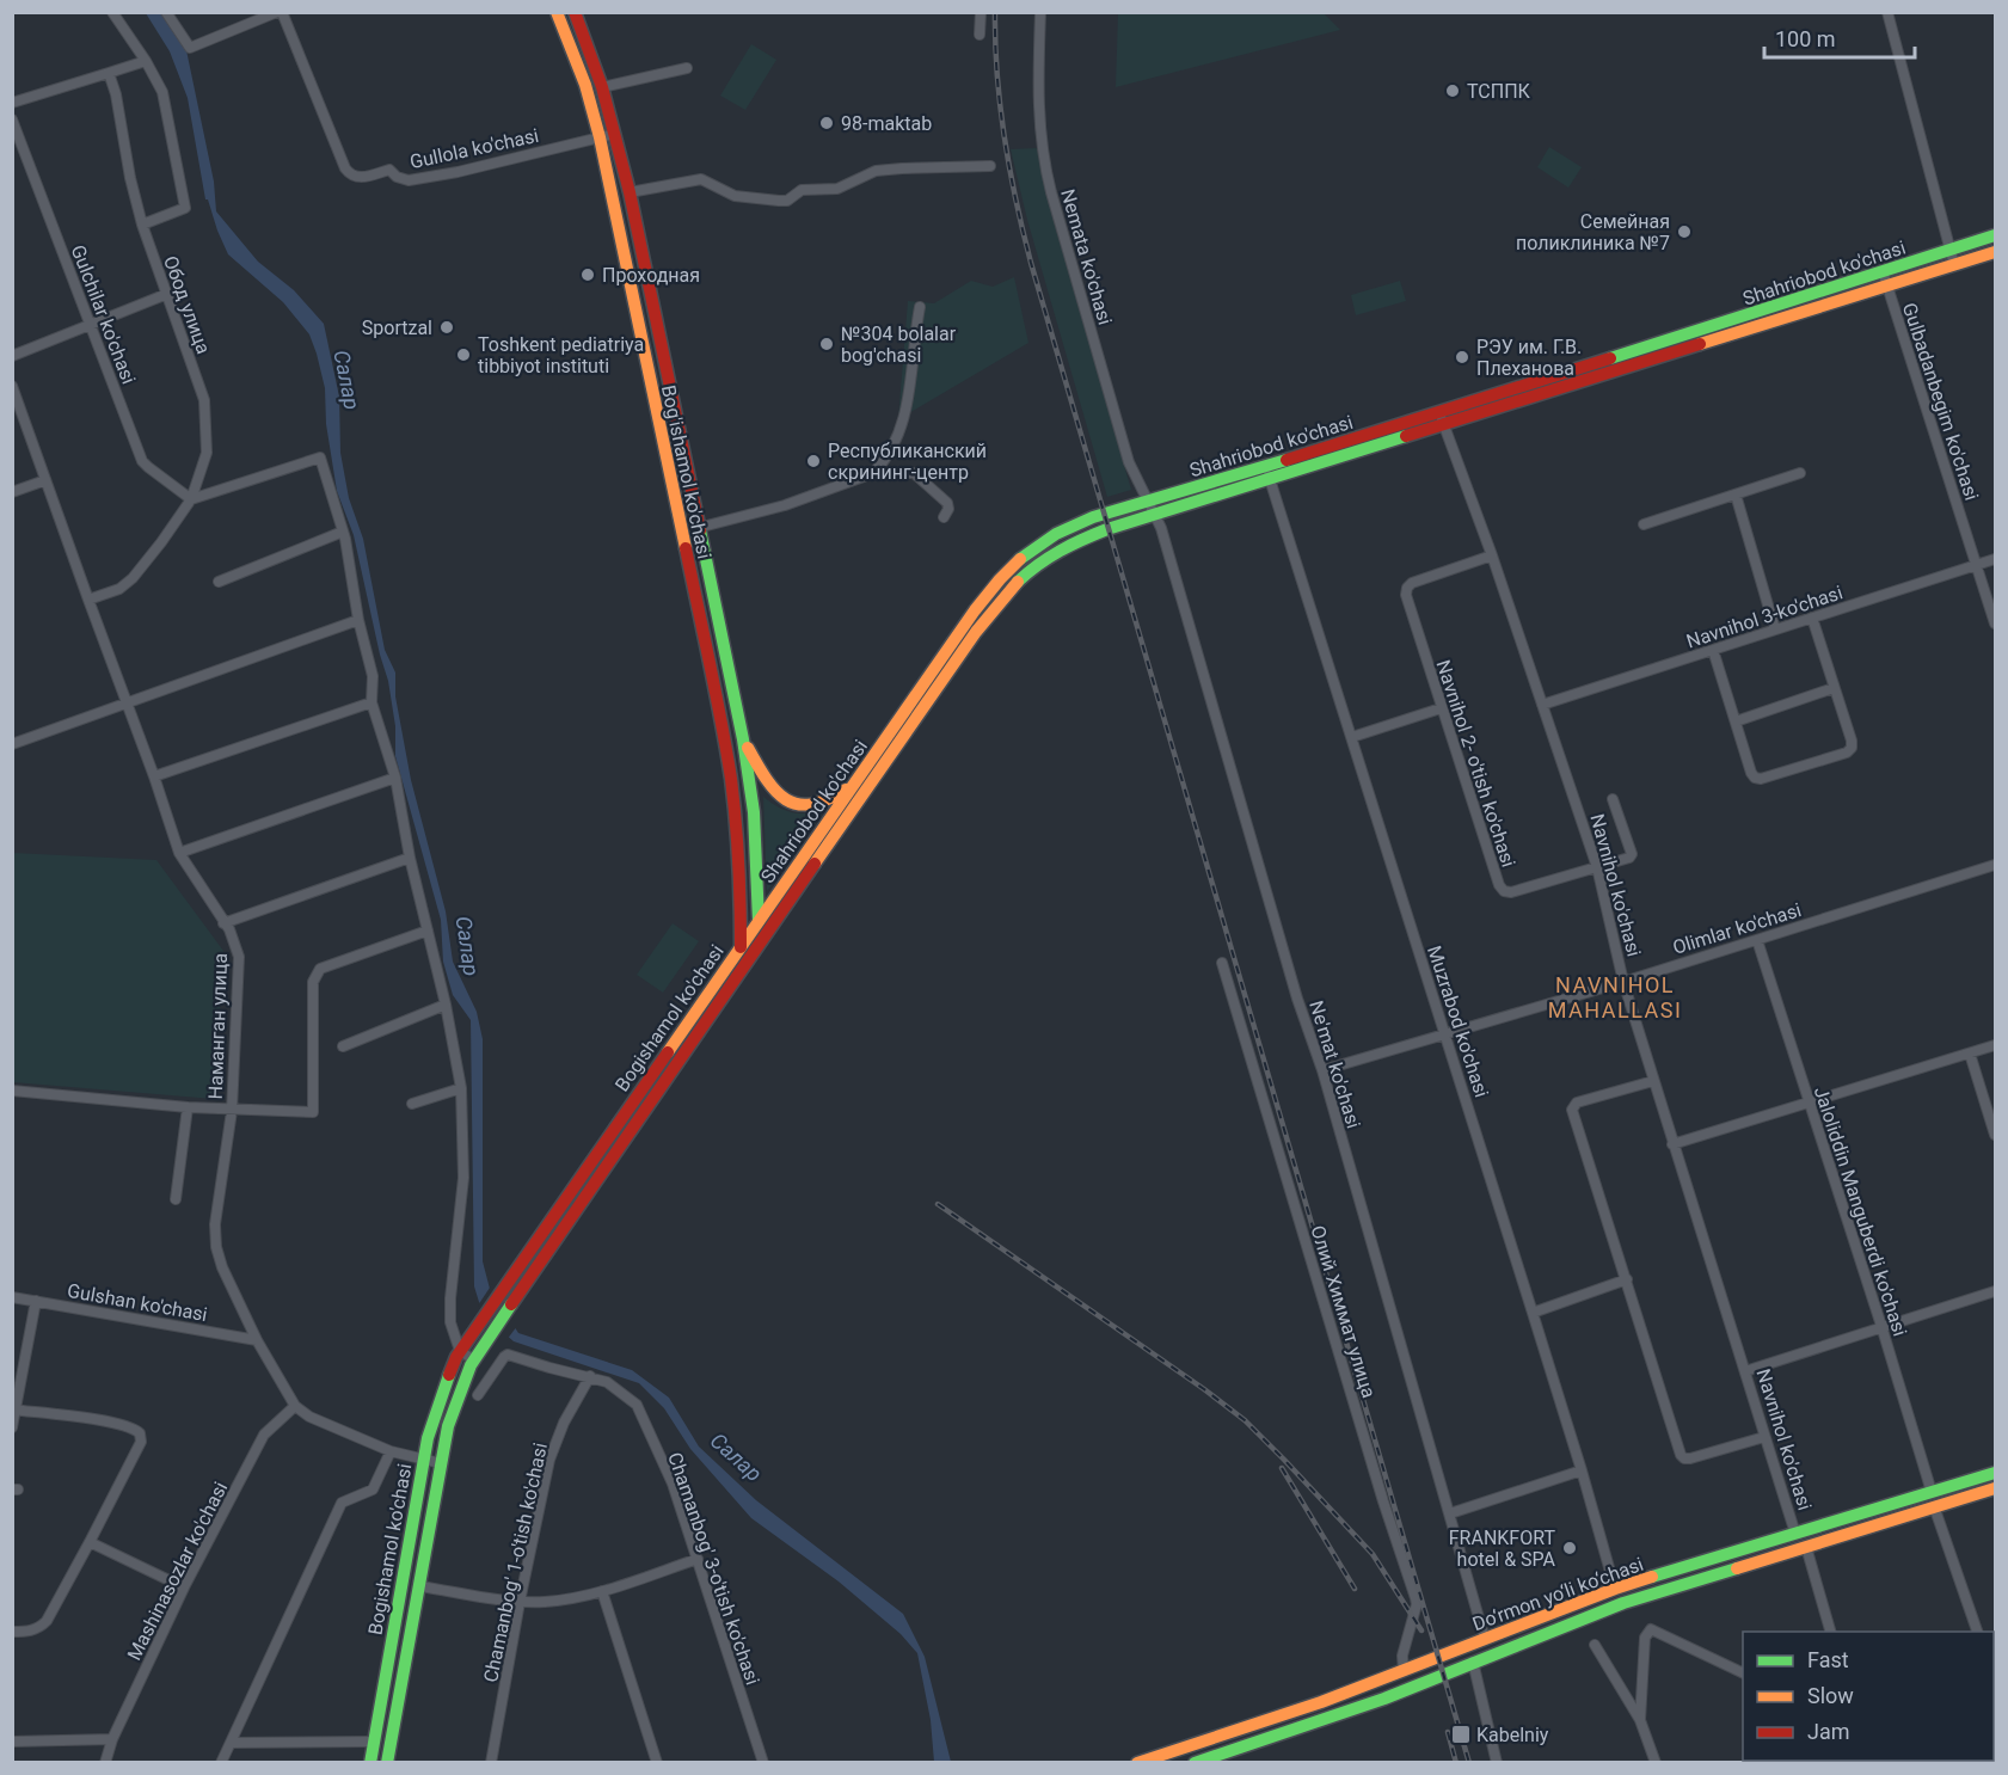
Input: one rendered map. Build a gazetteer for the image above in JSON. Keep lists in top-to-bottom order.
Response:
{
  "streets": {
    "main road": [
      "Shahriobod ko'chasi",
      "Bog'ishamol ko'chasi",
      "Navnihol ko'chasi",
      "Bogishamol ko'chasi",
      "Do‘rmon yo‘li ko‘chasi"
    ],
    "street": [
      "Gullola ko'chasi",
      "Nemata ko'chasi",
      "Обод улица",
      "Gulchilar ko'chasi",
      "Gulbadanbegim ko'chasi",
      "Navnihol 3-ko'chasi",
      "Navnihol 2- o'tish ko'chasi",
      "Olimlar ko'chasi",
      "Muzrabod ko'chasi",
      "Наманган улица",
      "Ne'mat ko'chasi",
      "Jaloliddin Manguberdi ko'chasi",
      "Gulshan ko'chasi",
      "Олий Химмат улица",
      "Chamanbog' 1-o'tish ko'chasi",
      "Chamanbog' 3-o'tish ko'chasi",
      "Mashinasozlar ko'chasi"
    ]
  },
  "crossings": [
    ["Gullola ko'chasi", "Bog'ishamol ko'chasi"],
    ["Nemata ko'chasi", "Shahriobod ko'chasi"],
    ["Nemata ko'chasi", "Ne'mat ko'chasi"],
    ["Shahriobod ko'chasi", "Gulbadanbegim ko'chasi"],
    ["Shahriobod ko'chasi", "Bog'ishamol ko'chasi"],
    ["Shahriobod ko'chasi", "Navnihol ko'chasi"],
    ["Shahriobod ko'chasi", "Bogishamol ko'chasi"],
    ["Shahriobod ko'chasi", "Muzrabod ko'chasi"],
    ["Shahriobod ko'chasi", "Ne'mat ko'chasi"],
    ["Обод улица", "Gulchilar ko'chasi"],
    ["Обод улица", "Наманган улица"],
    ["Gulbadanbegim ko'chasi", "Navnihol 3-ko'chasi"],
    ["Bog'ishamol ko'chasi", "Bogishamol ko'chasi"],
    ["Navnihol 3-ko'chasi", "Navnihol ko'chasi"],
    ["Navnihol 2- o'tish ko'chasi", "Navnihol ko'chasi"],
    ["Navnihol ko'chasi", "Olimlar ko'chasi"],
    ["Navnihol ko'chasi", "Do‘rmon yo‘li ko‘chasi"],
    ["Olimlar ko'chasi", "Muzrabod ko'chasi"],
    ["Olimlar ko'chasi", "Ne'mat ko'chasi"],
    ["Olimlar ko'chasi", "Jaloliddin Manguberdi ko'chasi"],
    ["Bogishamol ko'chasi", "Наманган улица"],
    ["Muzrabod ko'chasi", "Do‘rmon yo‘li ko‘chasi"],
    ["Наманган улица", "Gulshan ko'chasi"],
    ["Наманган улица", "Mashinasozlar ko'chasi"],
    ["Ne'mat ko'chasi", "Do‘rmon yo‘li ko‘chasi"],
    ["Jaloliddin Manguberdi ko'chasi", "Do‘rmon yo‘li ko‘chasi"],
    ["Олий Химмат улица", "Do‘rmon yo‘li ko‘chasi"],
    ["Chamanbog' 1-o'tish ko'chasi", "Chamanbog' 3-o'tish ko'chasi"]
  ],
  "districts": ["NAVNIHOL MAHALLASI"],
  "water": ["Салар"],
  "places": {
    "other": [
      "ТСППК",
      "98-maktab",
      "Cемейная поликлиника №7",
      "Проходная",
      "Sportzal",
      "№304 bolalar bog'chasi",
      "Toshkent pediatriya tibbiyot instituti",
      "РЭУ им. Г.В. Плеханова",
      "Республиканский скрининг-центр",
      "FRANKFORT hotel & SPA"
    ],
    "transit": ["Kabelniy"]
  },
  "legend": ["Fast", "Slow", "Jam"],
  "scale_bar": "100 m"
}
